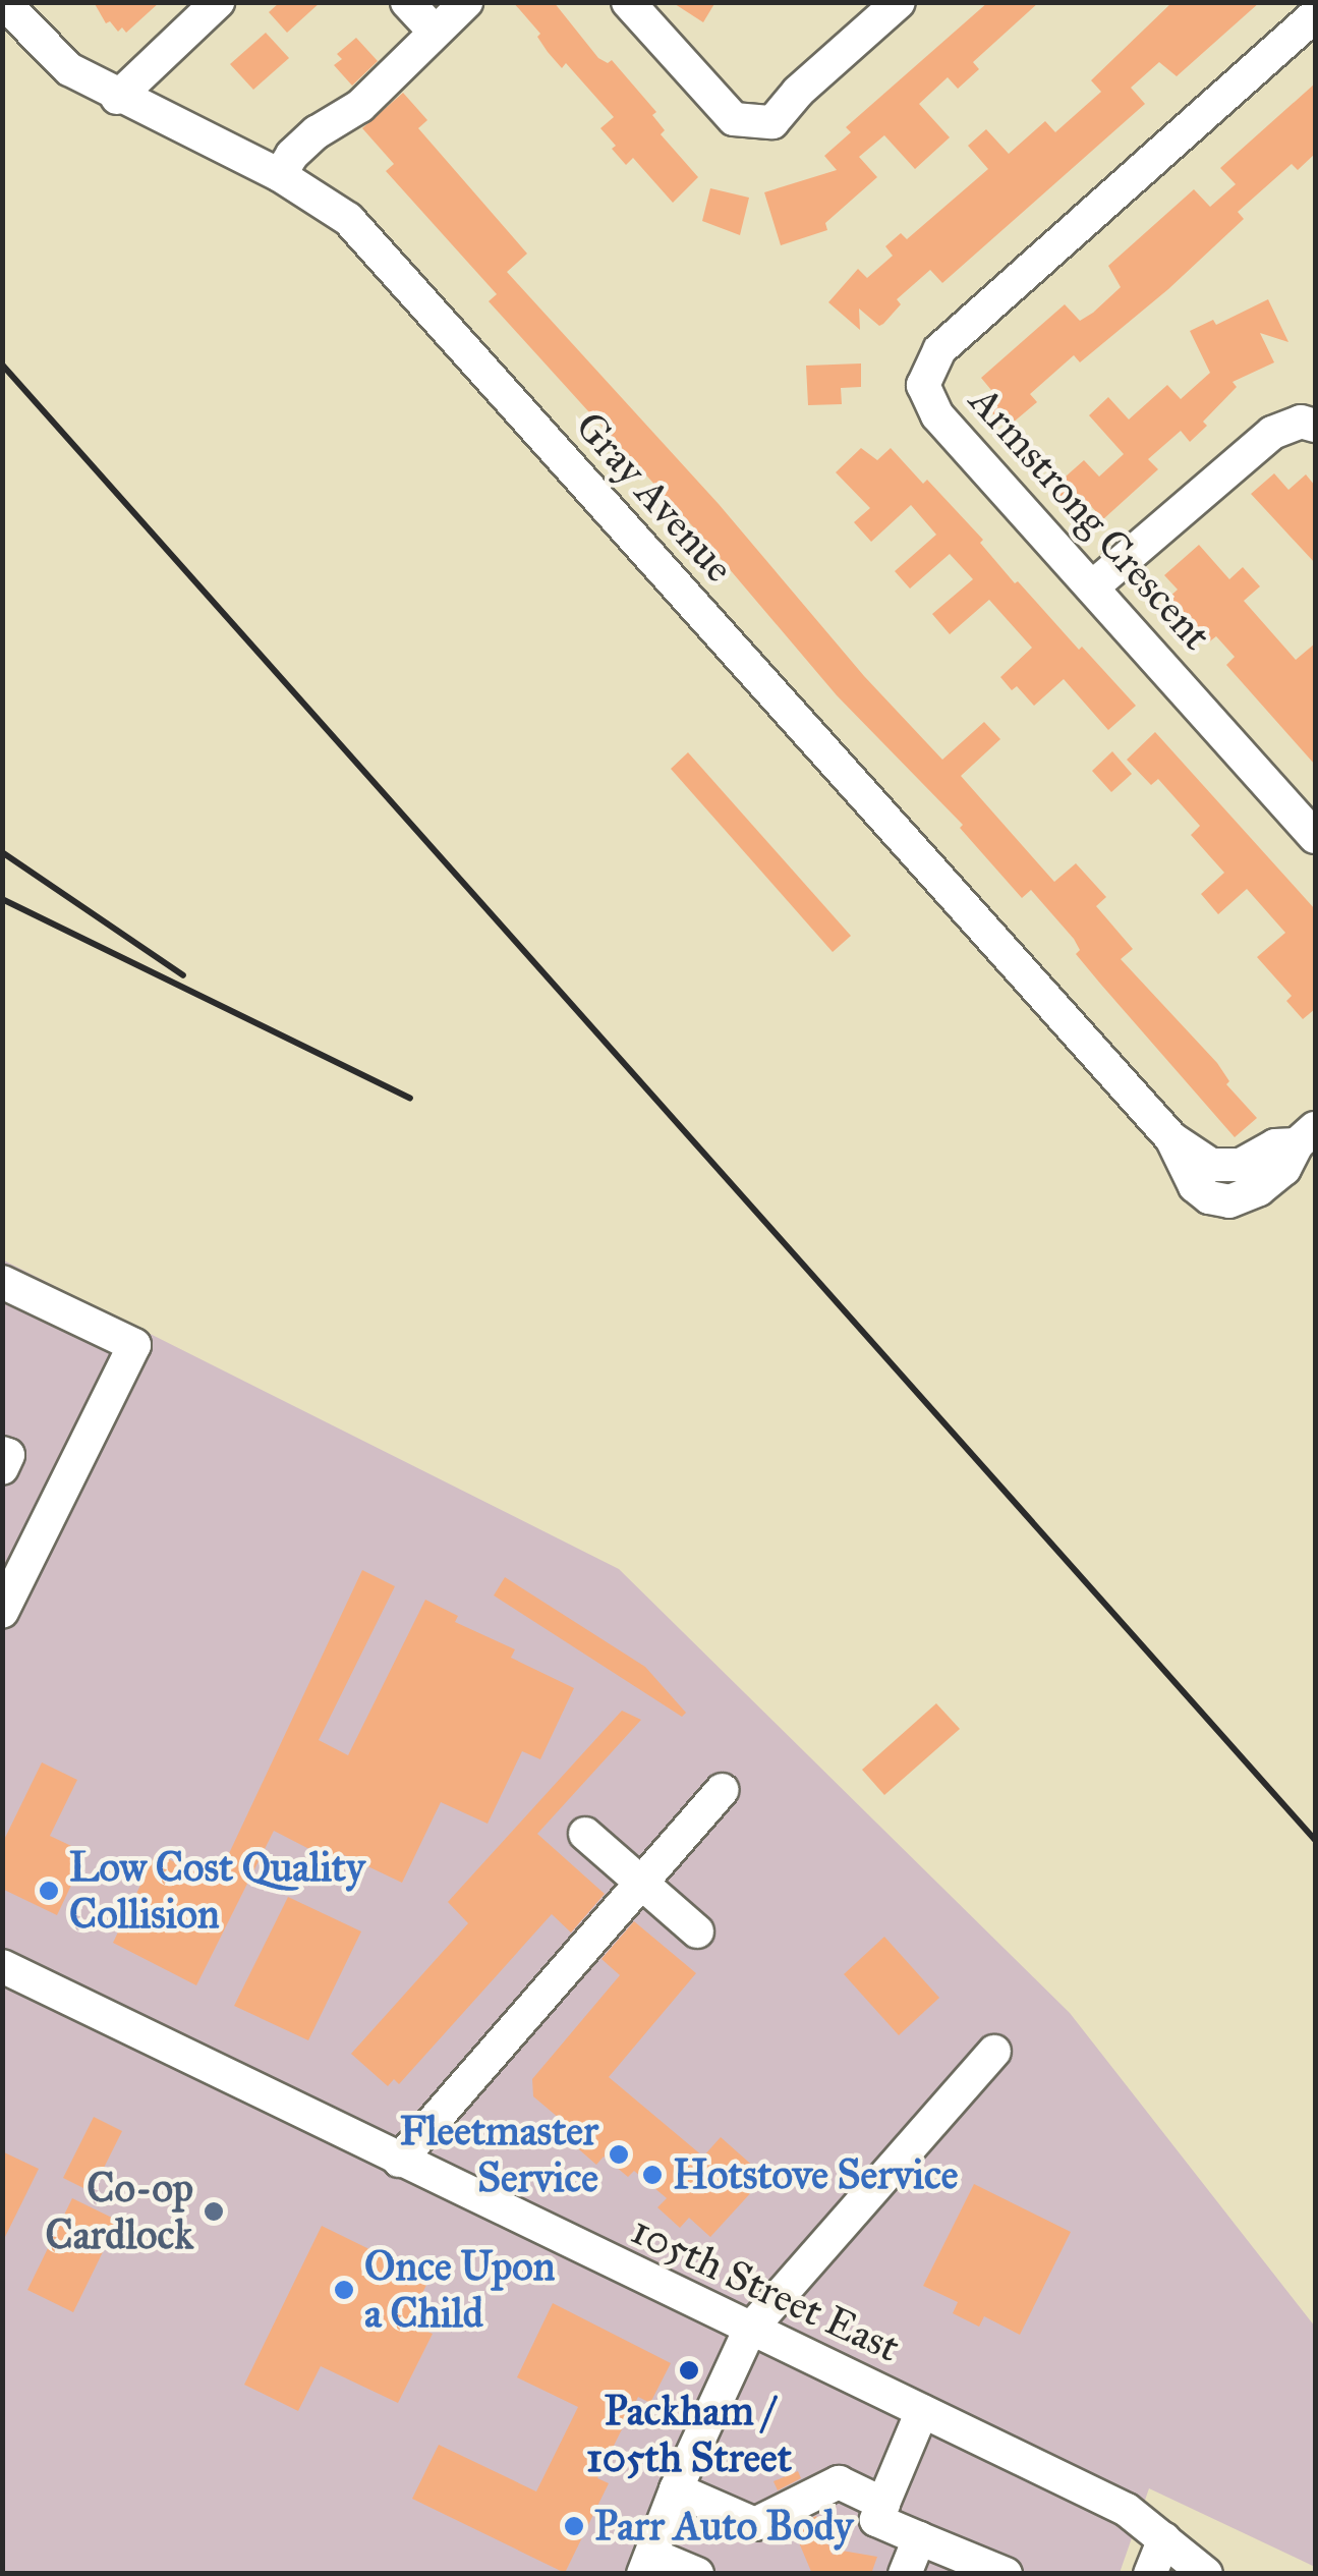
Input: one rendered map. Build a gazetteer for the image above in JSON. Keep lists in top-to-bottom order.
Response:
{
  "streets": {
    "street": ["Gray Avenue", "Armstrong Crescent", "105th Street East"]
  },
  "places": [
    "Low Cost Quality Collision",
    "Fleetmaster Service",
    "Hotstove Service",
    "Co-op Cardlock",
    "Once Upon a Child",
    "Packham / 105th Street",
    "Parr Auto Body"
  ]
}
